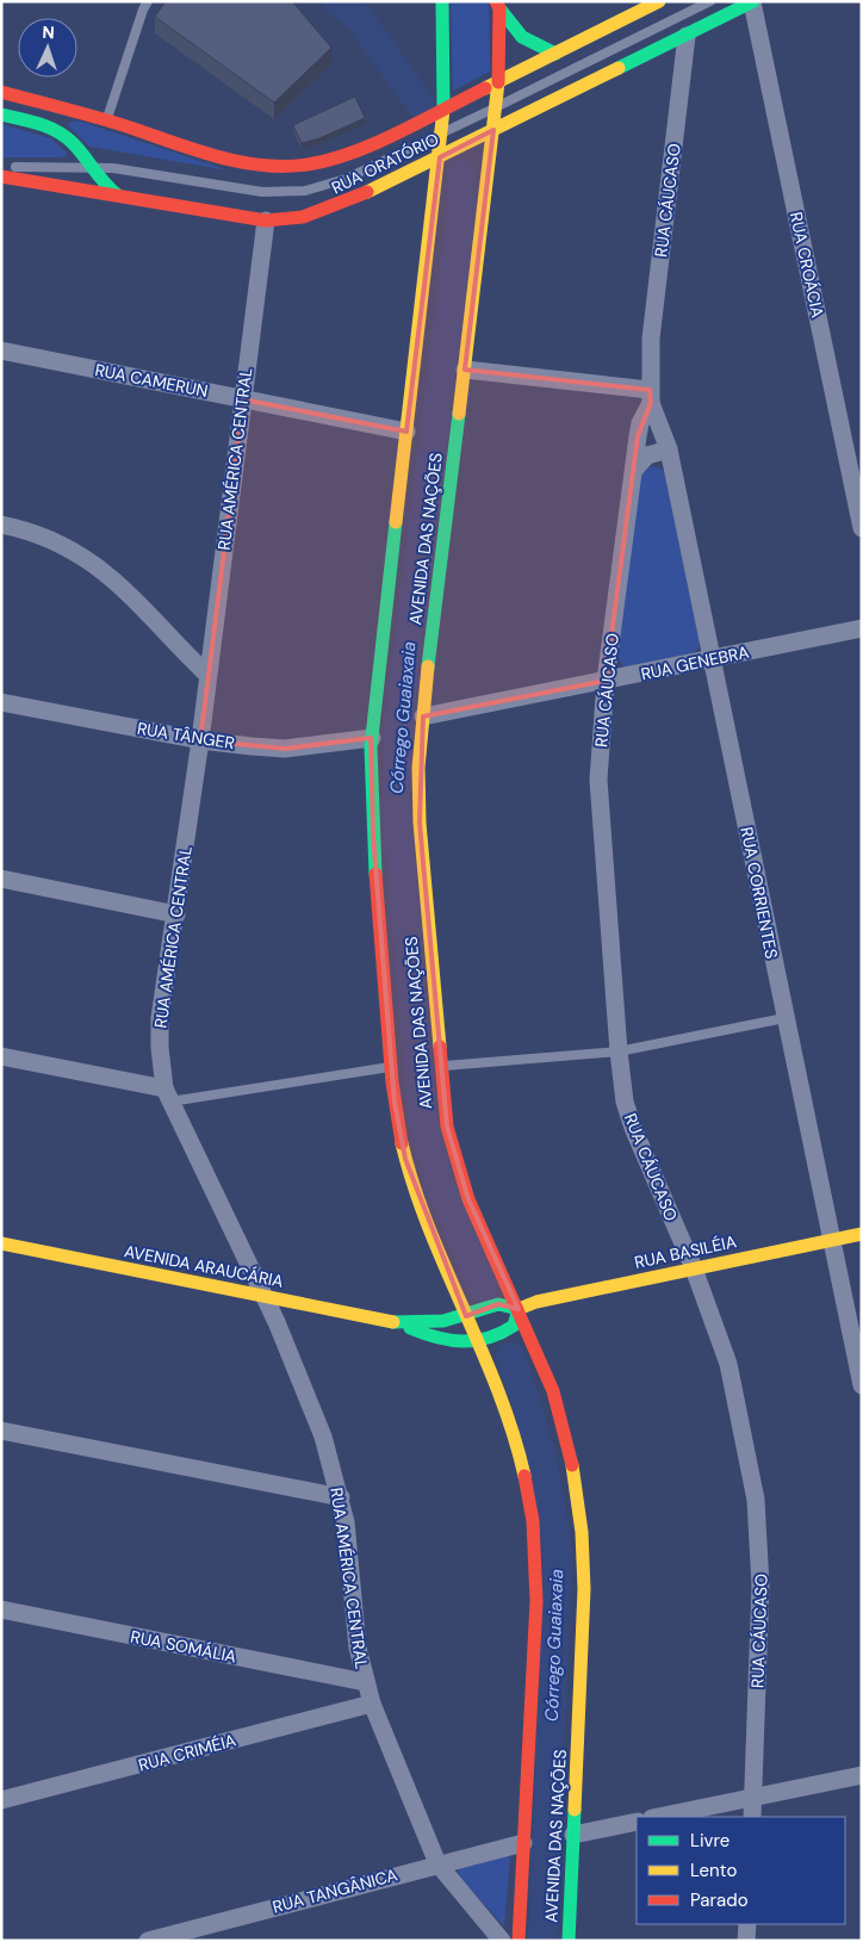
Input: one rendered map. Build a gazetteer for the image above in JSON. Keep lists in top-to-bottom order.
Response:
{
  "streets": {
    "main road": [
      "RUA ORATÓRIO",
      "AVENIDA DAS NAÇÕES",
      "RUA BASILÉIA",
      "AVENIDA ARAUCÁRIA"
    ],
    "street": [
      "RUA CÁUCASO",
      "RUA CROÁCIA",
      "RUA CAMERUN",
      "RUA AMÉRICA CENTRAL",
      "RUA GENEBRA",
      "RUA TÂNGER",
      "RUA CORRIENTES",
      "RUA SOMÁLIA",
      "RUA CRIMÉIA",
      "RUA TANGÂNICA"
    ]
  },
  "crossings": [
    ["RUA ORATÓRIO", "RUA CÁUCASO"],
    ["RUA ORATÓRIO", "RUA CROÁCIA"],
    ["RUA ORATÓRIO", "RUA AMÉRICA CENTRAL"],
    ["RUA ORATÓRIO", "AVENIDA DAS NAÇÕES"],
    ["RUA CÁUCASO", "RUA GENEBRA"],
    ["RUA CÁUCASO", "RUA CORRIENTES"],
    ["RUA CÁUCASO", "RUA BASILÉIA"],
    ["RUA CAMERUN", "RUA AMÉRICA CENTRAL"],
    ["RUA CAMERUN", "AVENIDA DAS NAÇÕES"],
    ["RUA AMÉRICA CENTRAL", "RUA TÂNGER"],
    ["RUA AMÉRICA CENTRAL", "AVENIDA ARAUCÁRIA"],
    ["RUA AMÉRICA CENTRAL", "RUA SOMÁLIA"],
    ["RUA AMÉRICA CENTRAL", "RUA CRIMÉIA"],
    ["RUA AMÉRICA CENTRAL", "RUA TANGÂNICA"],
    ["AVENIDA DAS NAÇÕES", "RUA GENEBRA"],
    ["AVENIDA DAS NAÇÕES", "RUA TÂNGER"],
    ["AVENIDA DAS NAÇÕES", "RUA BASILÉIA"],
    ["AVENIDA DAS NAÇÕES", "AVENIDA ARAUCÁRIA"],
    ["AVENIDA DAS NAÇÕES", "RUA TANGÂNICA"],
    ["RUA GENEBRA", "RUA CORRIENTES"],
    ["RUA CORRIENTES", "RUA BASILÉIA"],
    ["RUA BASILÉIA", "AVENIDA ARAUCÁRIA"]
  ],
  "water": ["Córrego Guaiaxaia"],
  "legend": ["Livre", "Lento", "Parado"],
  "north": "top"
}
